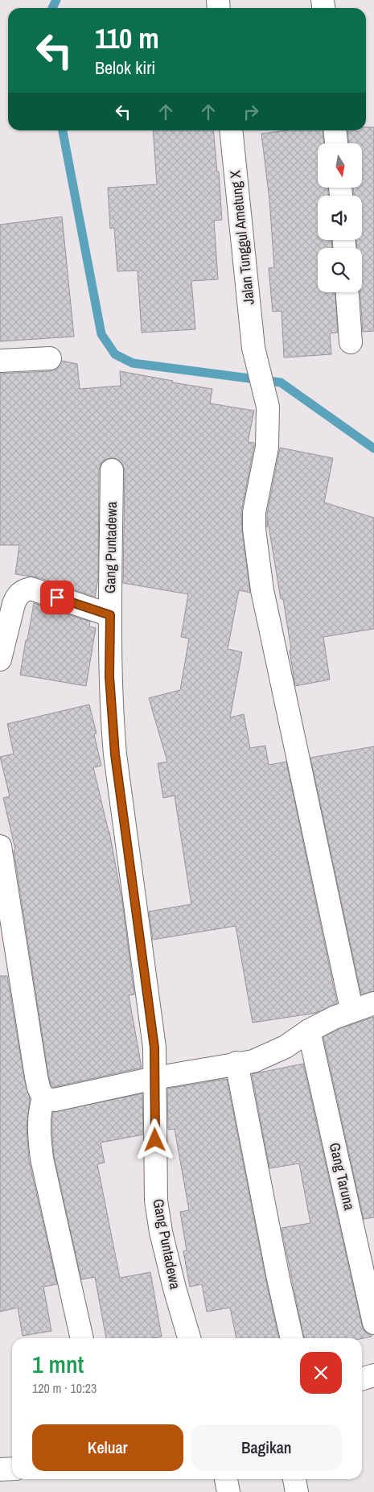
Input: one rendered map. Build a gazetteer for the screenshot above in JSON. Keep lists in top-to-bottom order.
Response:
{
  "streets": {
    "street": ["Jalan Tunggul Ametung X", "Gang Puntadewa", "Gang Taruna"]
  },
  "north": "bottom",
  "page": {
    "turn": ["110 m", "Belok kiri"],
    "heading": ["1 mnt", "120 m · 10:23"],
    "buttons": ["Keluar", "Bagikan"]
  }
}
